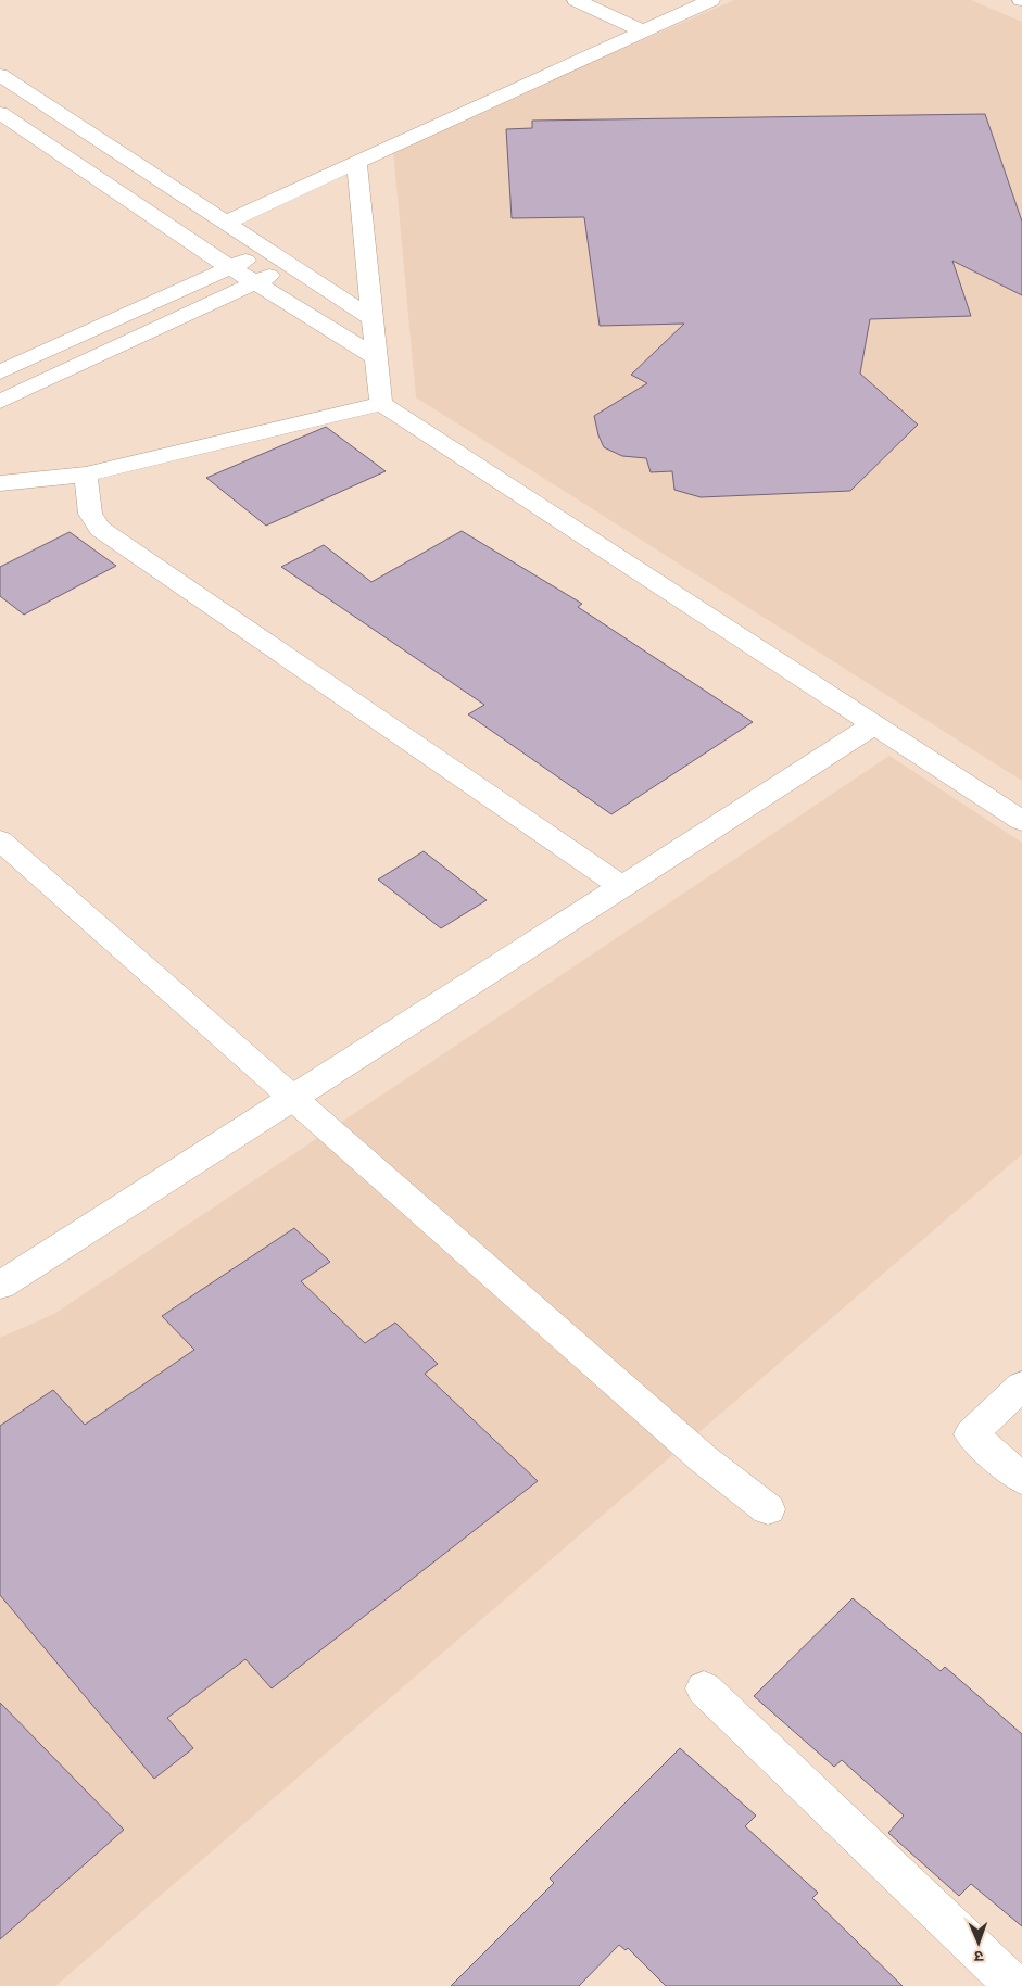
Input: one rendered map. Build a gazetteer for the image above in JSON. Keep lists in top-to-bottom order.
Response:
{
  "north": "bottom"
}
